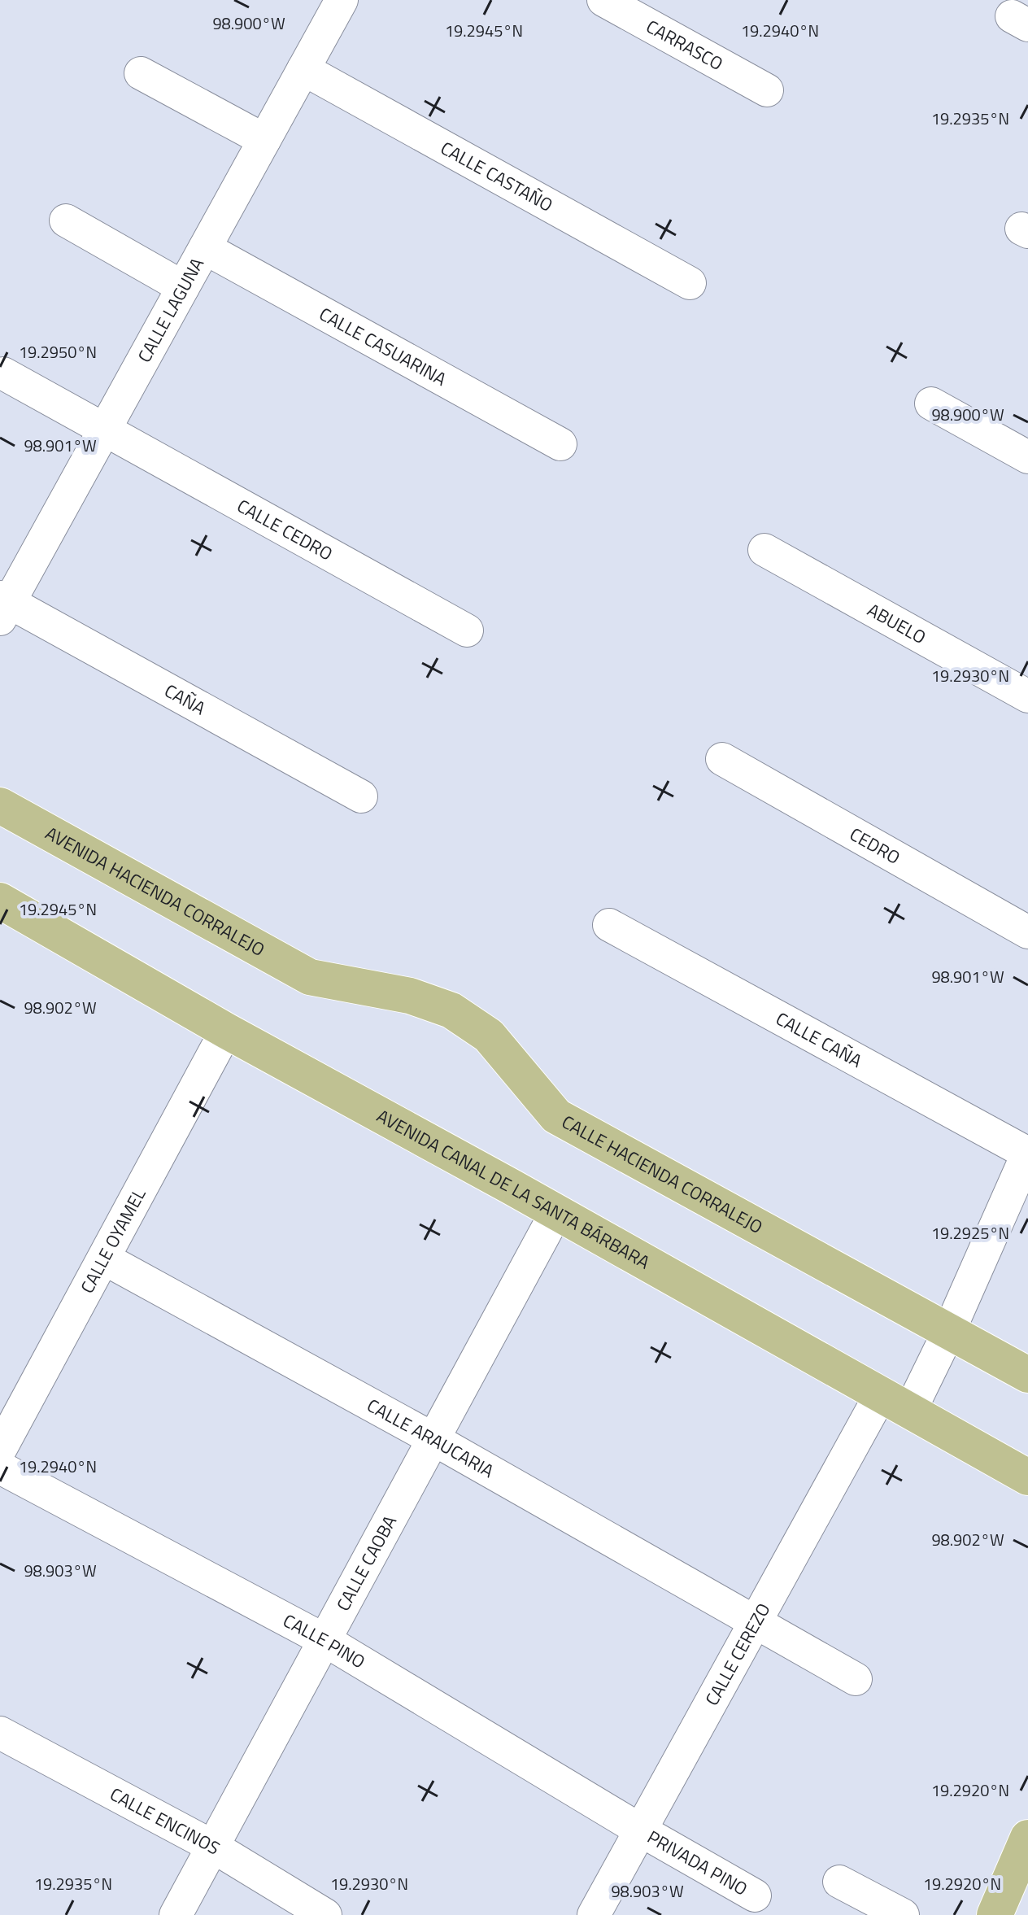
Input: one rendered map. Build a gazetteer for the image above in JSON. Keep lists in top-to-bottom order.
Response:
{
  "streets": {
    "main road": ["AVENIDA HACIENDA CORRALEJO", "CALLE HACIENDA CORRALEJO", "AVENIDA CANAL DE LA SANTA BÁRBARA"],
    "street": [
      "CARRASCO",
      "CALLE CASTAÑO",
      "CALLE LAGUNA",
      "CALLE CASUARINA",
      "CALLE CEDRO",
      "ABUELO",
      "CAÑA",
      "CEDRO",
      "CALLE CAÑA",
      "CALLE OYAMEL",
      "CALLE ARAUCARIA",
      "CALLE CAOBA",
      "CALLE PINO",
      "CALLE CEREZO",
      "CALLE ENCINOS",
      "PRIVADA PINO"
    ]
  },
  "crossings": [
    ["CALLE CASTAÑO", "CALLE LAGUNA"],
    ["CALLE LAGUNA", "CALLE CASUARINA"],
    ["CALLE LAGUNA", "CALLE CEDRO"],
    ["CALLE LAGUNA", "CAÑA"],
    ["AVENIDA HACIENDA CORRALEJO", "CALLE HACIENDA CORRALEJO"],
    ["CALLE CAÑA", "CALLE CEREZO"],
    ["CALLE HACIENDA CORRALEJO", "CALLE CEREZO"],
    ["AVENIDA CANAL DE LA SANTA BÁRBARA", "CALLE OYAMEL"],
    ["AVENIDA CANAL DE LA SANTA BÁRBARA", "CALLE CAOBA"],
    ["AVENIDA CANAL DE LA SANTA BÁRBARA", "CALLE CEREZO"],
    ["CALLE OYAMEL", "CALLE ARAUCARIA"],
    ["CALLE ARAUCARIA", "CALLE CAOBA"],
    ["CALLE ARAUCARIA", "CALLE CEREZO"],
    ["CALLE CAOBA", "CALLE PINO"],
    ["CALLE CAOBA", "CALLE ENCINOS"],
    ["CALLE PINO", "CALLE CEREZO"],
    ["CALLE PINO", "PRIVADA PINO"],
    ["CALLE CEREZO", "PRIVADA PINO"]
  ],
  "coordinates": [
    "98.900°W",
    "19.2945°N",
    "19.2940°N",
    "19.2935°N",
    "19.2950°N",
    "98.901°W",
    "19.2930°N",
    "98.902°W",
    "19.2925°N",
    "98.903°W",
    "19.2920°N"
  ]
}
